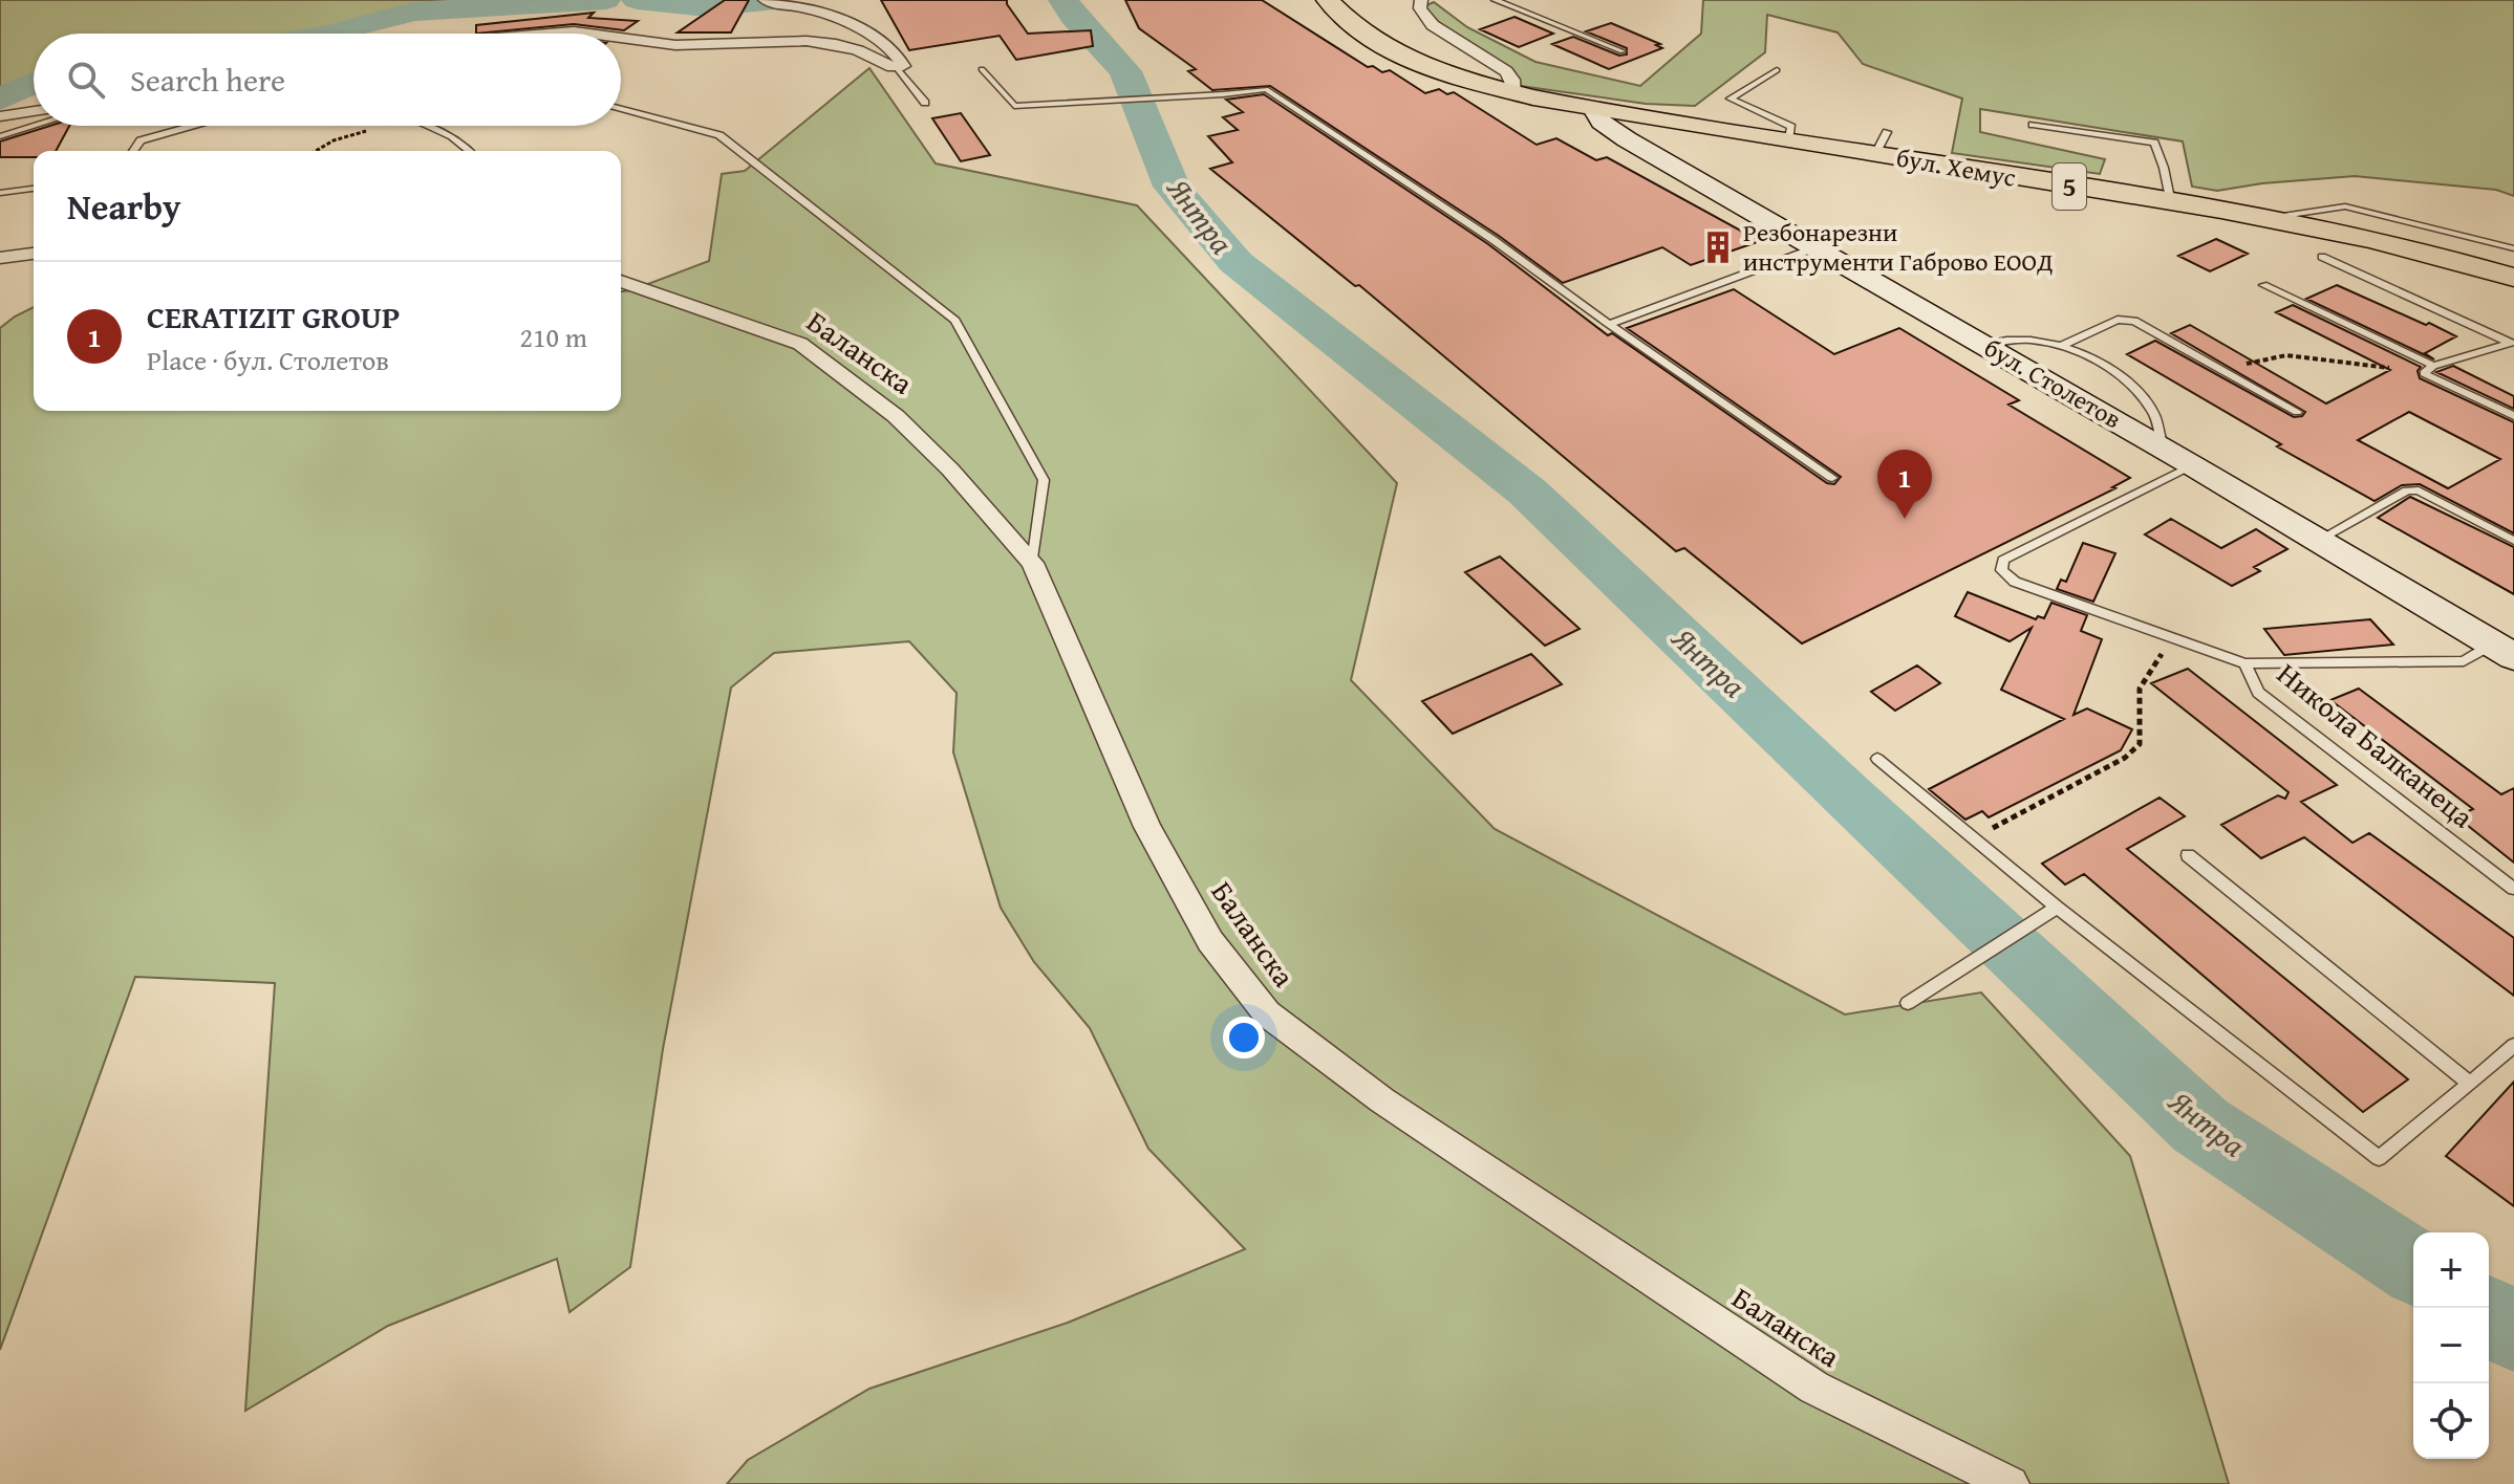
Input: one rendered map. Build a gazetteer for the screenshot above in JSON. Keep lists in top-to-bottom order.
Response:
{
  "streets": {
    "main road": ["бул. Хемус", "5", "бул. Столетов"],
    "street": ["Баланска"],
    "lane": ["Никола Балканеца"]
  },
  "crossings": [
    ["бул. Хемус", "5"],
    ["бул. Хемус", "бул. Столетов"],
    ["5", "бул. Столетов"],
    ["бул. Столетов", "Никола Балканеца"]
  ],
  "water": ["Янтра"],
  "places": {
    "building": ["Резбонарезни инструменти Габрово ЕООД"]
  },
  "page": {
    "search": "Search here",
    "heading": "Nearby",
    "list": [
      {
        "mark": "1",
        "name": "CERATIZIT GROUP",
        "note": "Place · бул. Столетов",
        "value": "210 m"
      }
    ],
    "pins": "1",
    "map_buttons": ["+", "−"]
  }
}
